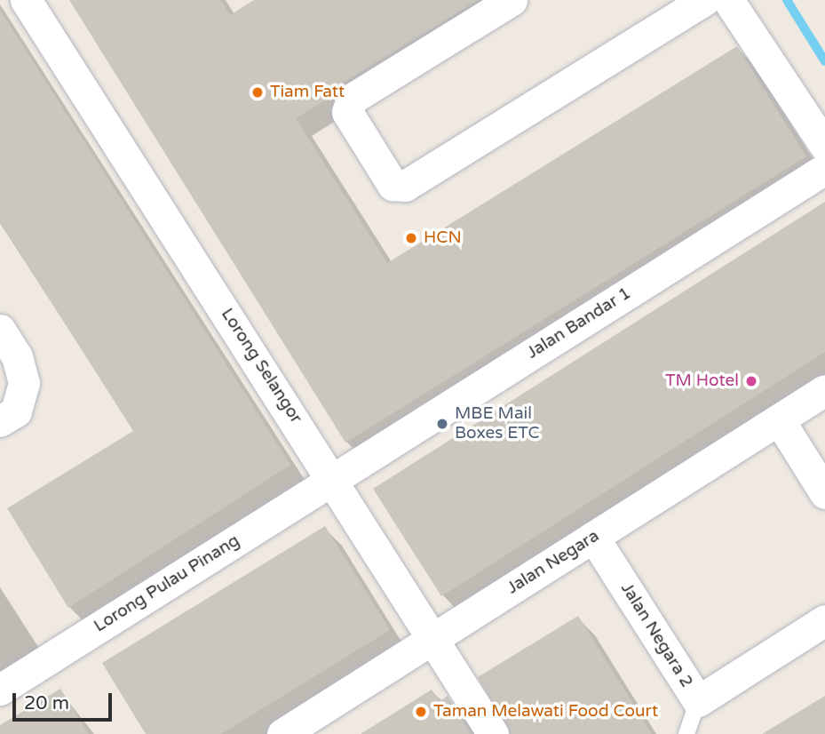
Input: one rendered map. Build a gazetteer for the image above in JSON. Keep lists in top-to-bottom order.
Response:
{
  "streets": {
    "street": [
      "Jalan Bandar 1",
      "Lorong Selangor",
      "Jalan Negara",
      "Lorong Pulau Pinang",
      "Jalan Negara 2"
    ]
  },
  "crossings": [
    ["Jalan Bandar 1", "Lorong Selangor"],
    ["Jalan Bandar 1", "Lorong Pulau Pinang"],
    ["Lorong Selangor", "Jalan Negara"],
    ["Lorong Selangor", "Lorong Pulau Pinang"],
    ["Jalan Negara", "Jalan Negara 2"]
  ],
  "places": [
    "Tiam Fatt",
    "HCN",
    "TM Hotel",
    "MBE Mail Boxes ETC",
    "Taman Melawati Food Court"
  ],
  "scale_bar": "20 m"
}
